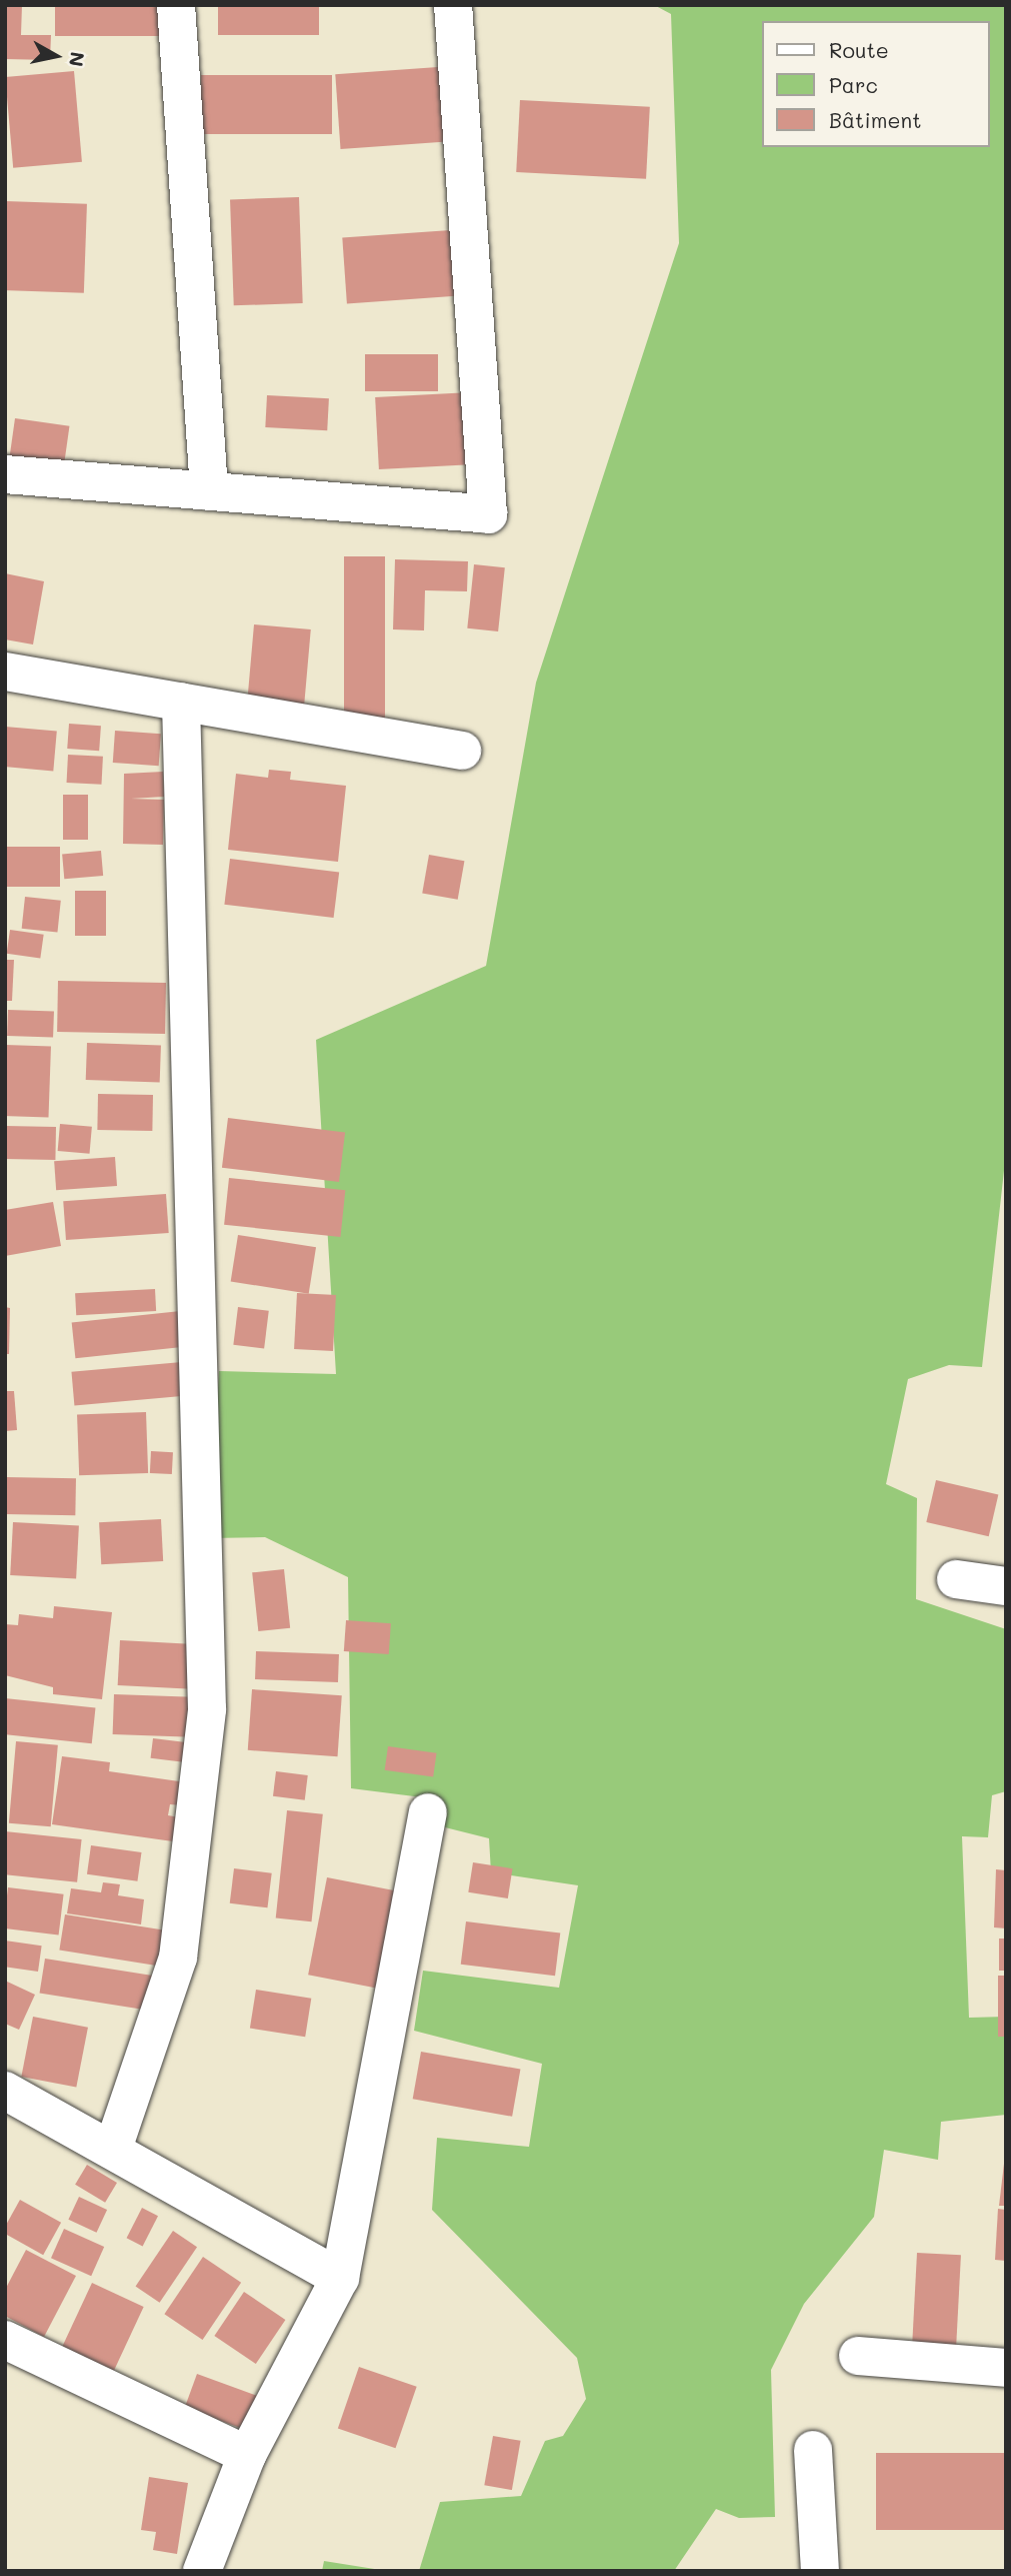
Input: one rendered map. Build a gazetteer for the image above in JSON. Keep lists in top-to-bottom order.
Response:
{
  "legend": ["Route", "Parc", "Bâtiment"],
  "north": "right"
}
